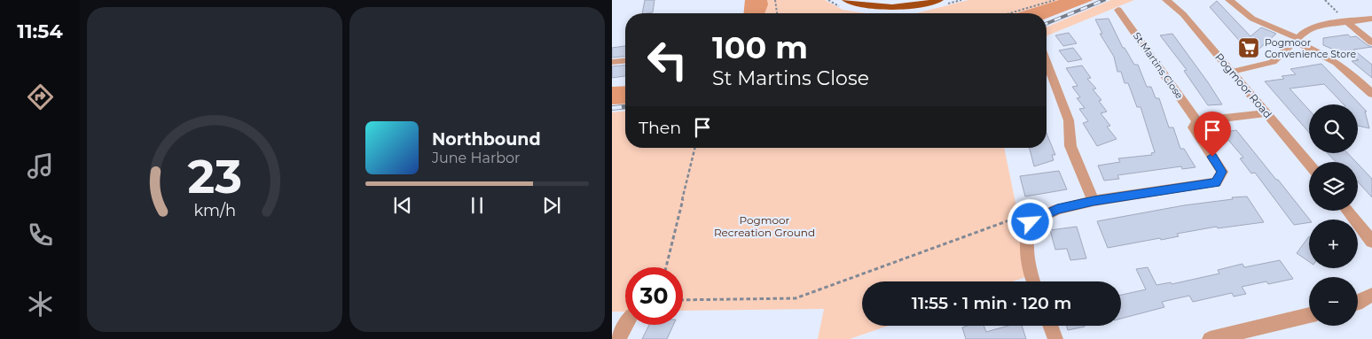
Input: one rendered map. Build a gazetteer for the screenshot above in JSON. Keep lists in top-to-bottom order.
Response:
{
  "streets": {
    "street": ["St Martins Close", "Pogmoor Road"]
  },
  "parks": ["Pogmoor Recreation Ground"],
  "places": {
    "supermarket": ["Pogmoor Convenience Store"]
  },
  "page": {
    "tabs": "11:54",
    "turn": ["100 m", "St Martins Close"],
    "map_buttons": ["+", "−"],
    "then": "Then",
    "song": ["Northbound", "June Harbor"],
    "limit": "30",
    "trip": "11:55 · 1 min · 120 m",
    "gauge": ["23", "km/h"]
  }
}
